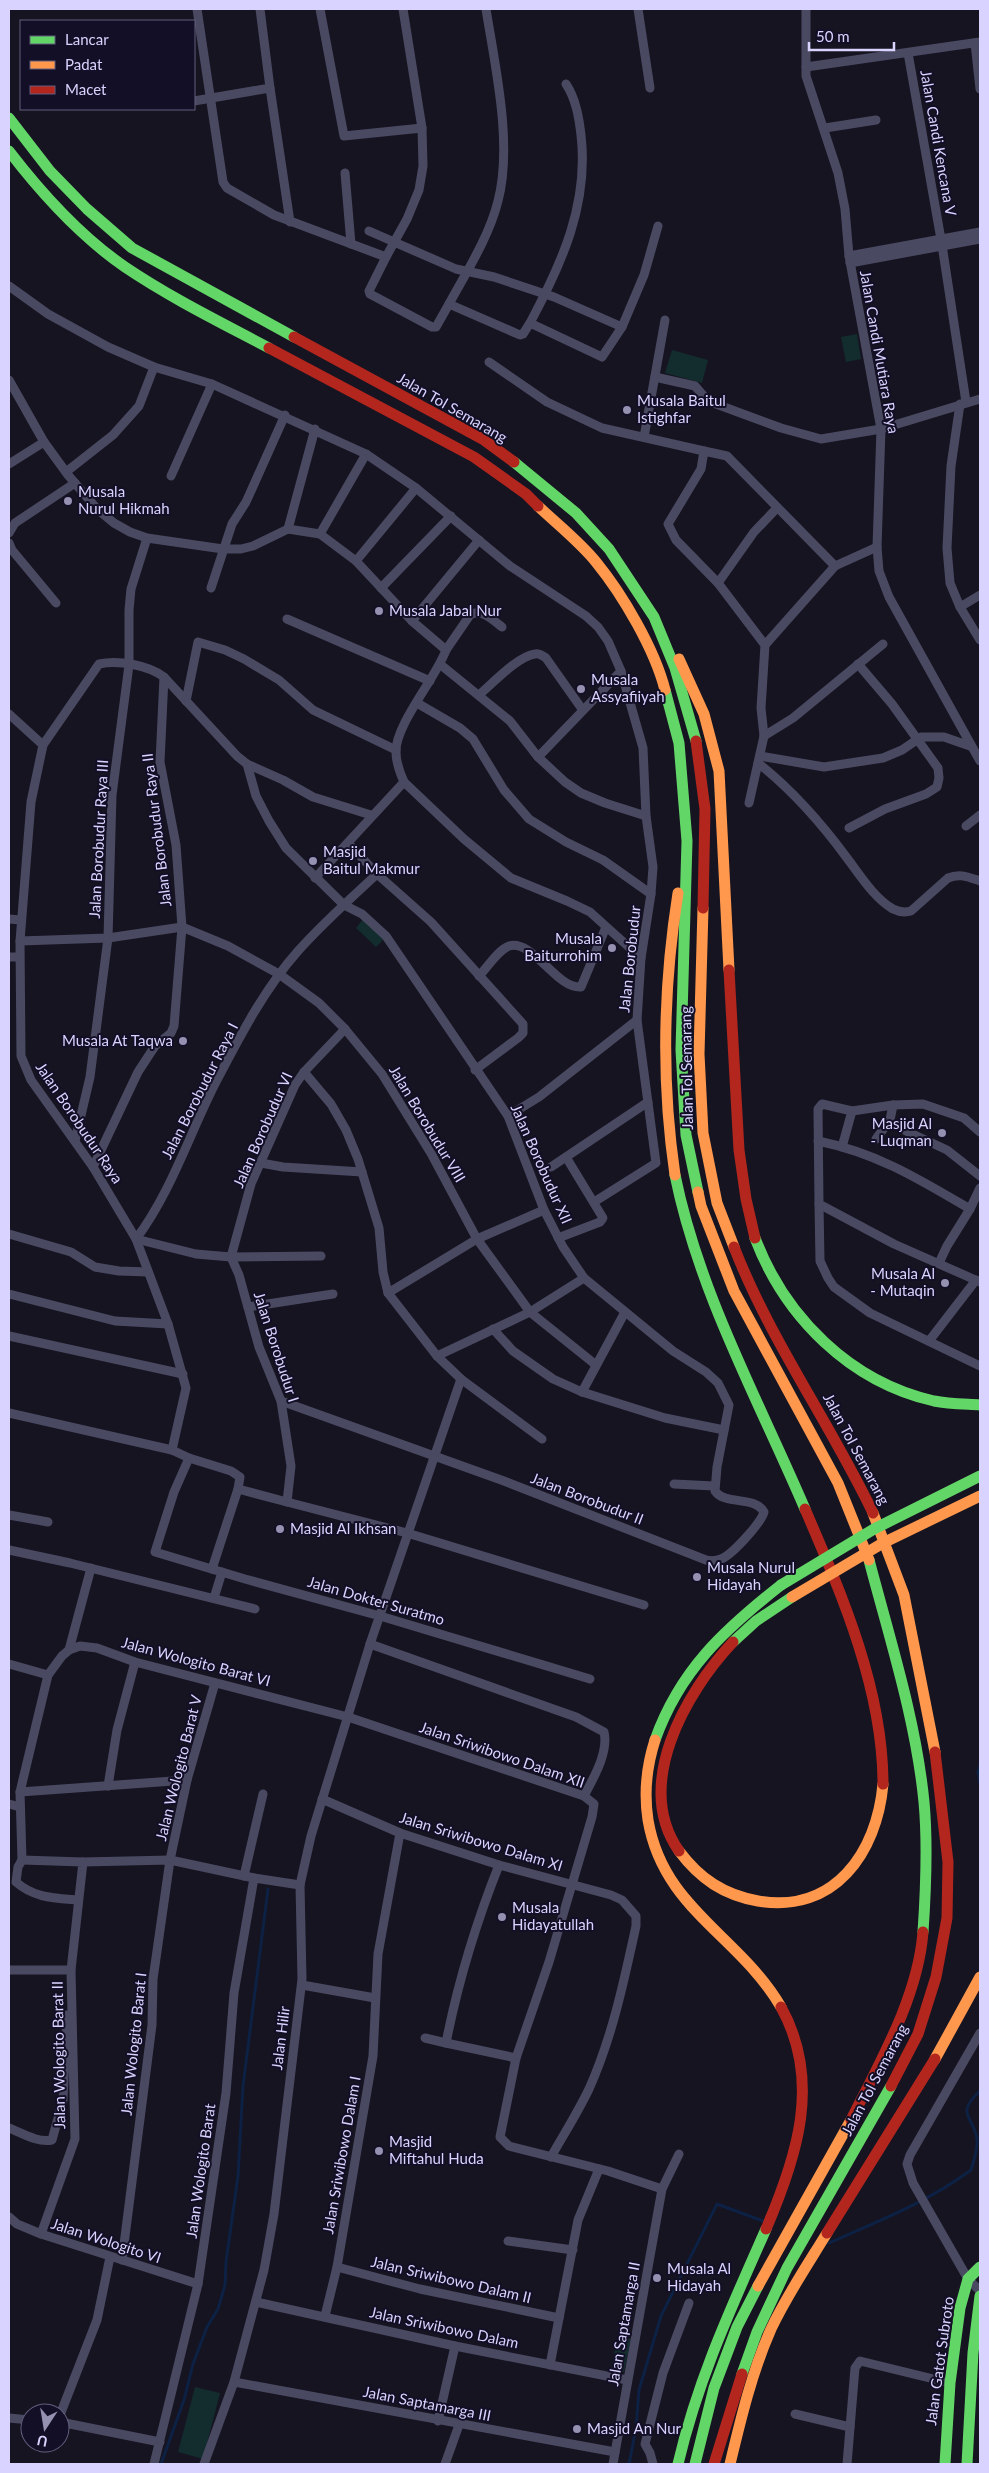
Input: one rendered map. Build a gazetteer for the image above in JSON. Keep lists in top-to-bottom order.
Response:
{
  "streets": {
    "main road": ["Jalan Tol Semarang", "Jalan Gatot Subroto"],
    "street": [
      "Jalan Candi Kencana V",
      "Jalan Candi Mutiara Raya",
      "Jalan Borobudur Raya II",
      "Jalan Borobudur Raya III",
      "Jalan Borobudur",
      "Jalan Borobudur Raya I",
      "Jalan Borobudur Raya",
      "Jalan Borobudur VIII",
      "Jalan Borobudur VI",
      "Jalan Borobudur XII",
      "Jalan Borobudur I",
      "Jalan Borobudur II",
      "Jalan Dokter Suratmo",
      "Jalan Wologito Barat VI",
      "Jalan Sriwibowo Dalam XII",
      "Jalan Wologito Barat V",
      "Jalan Sriwibowo Dalam XI",
      "Jalan Hilir",
      "Jalan Wologito Barat I",
      "Jalan Wologito Barat II",
      "Jalan Sriwibowo Dalam I",
      "Jalan Wologito Barat",
      "Jalan Wologito VI",
      "Jalan Sriwibowo Dalam II",
      "Jalan Saptamarga II",
      "Jalan Sriwibowo Dalam",
      "Jalan Saptamarga III"
    ]
  },
  "crossings": [
    ["Jalan Borobudur Raya II", "Jalan Borobudur Raya"],
    ["Jalan Borobudur Raya II", "Jalan Borobudur VIII"],
    ["Jalan Borobudur Raya III", "Jalan Borobudur Raya"],
    ["Jalan Borobudur Raya I", "Jalan Borobudur Raya"],
    ["Jalan Borobudur Raya I", "Jalan Borobudur VIII"],
    ["Jalan Borobudur Raya I", "Jalan Borobudur XII"],
    ["Jalan Borobudur VIII", "Jalan Borobudur VI"],
    ["Jalan Borobudur VI", "Jalan Borobudur I"],
    ["Jalan Borobudur I", "Jalan Borobudur II"],
    ["Jalan Dokter Suratmo", "Jalan Hilir"],
    ["Jalan Wologito Barat VI", "Jalan Sriwibowo Dalam XII"],
    ["Jalan Wologito Barat VI", "Jalan Wologito Barat V"],
    ["Jalan Wologito Barat VI", "Jalan Hilir"],
    ["Jalan Sriwibowo Dalam XII", "Jalan Sriwibowo Dalam XI"],
    ["Jalan Sriwibowo Dalam XII", "Jalan Hilir"],
    ["Jalan Wologito Barat V", "Jalan Wologito Barat I"],
    ["Jalan Sriwibowo Dalam XI", "Jalan Hilir"],
    ["Jalan Sriwibowo Dalam XI", "Jalan Sriwibowo Dalam I"],
    ["Jalan Hilir", "Jalan Sriwibowo Dalam"],
    ["Jalan Hilir", "Jalan Saptamarga III"],
    ["Jalan Wologito Barat I", "Jalan Wologito VI"],
    ["Jalan Wologito Barat II", "Jalan Wologito VI"],
    ["Jalan Sriwibowo Dalam I", "Jalan Sriwibowo Dalam II"],
    ["Jalan Sriwibowo Dalam I", "Jalan Sriwibowo Dalam"],
    ["Jalan Wologito Barat", "Jalan Wologito VI"],
    ["Jalan Saptamarga II", "Jalan Sriwibowo Dalam"],
    ["Jalan Saptamarga II", "Jalan Saptamarga III"]
  ],
  "places": [
    "Musala Baitul Istighfar",
    "Musala Nurul Hikmah",
    "Musala Jabal Nur",
    "Musala Assyafiiyah",
    "Masjid Baitul Makmur",
    "Musala Baiturrohim",
    "Musala At Taqwa",
    "Masjid Al - Luqman",
    "Musala Al - Mutaqin",
    "Masjid Al Ikhsan",
    "Musala Nurul Hidayah",
    "Musala Hidayatullah",
    "Masjid Miftahul Huda",
    "Musala Al Hidayah",
    "Masjid An Nur"
  ],
  "legend": ["Lancar", "Padat", "Macet"],
  "scale_bar": "50 m",
  "north": "bottom"
}
